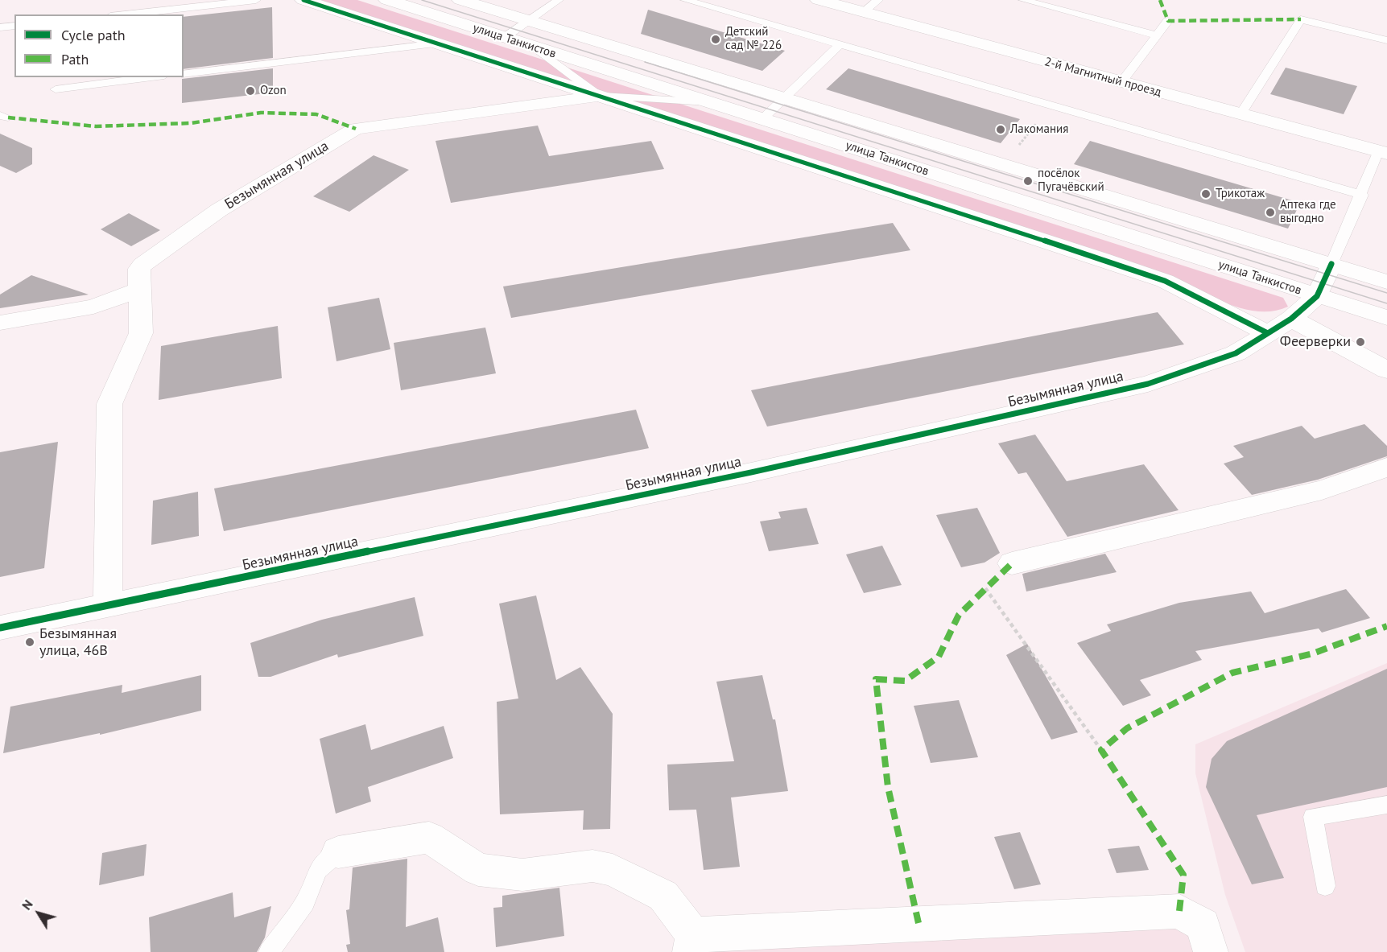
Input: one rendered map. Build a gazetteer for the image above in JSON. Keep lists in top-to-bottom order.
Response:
{
  "streets": {
    "street": ["улица Танкистов", "2-й Магнитный проезд", "Безымянная улица"]
  },
  "crossings": [
    ["улица Танкистов", "Безымянная улица"]
  ],
  "places": [
    "Детский сад № 226",
    "Ozon",
    "Лакомания",
    "посёлок Пугачёвский",
    "Трикотаж",
    "Аптека где выгодно",
    "Феерверки",
    "Безымянная улица, 46В"
  ],
  "legend": ["Cycle path", "Path"],
  "north": "top left"
}
